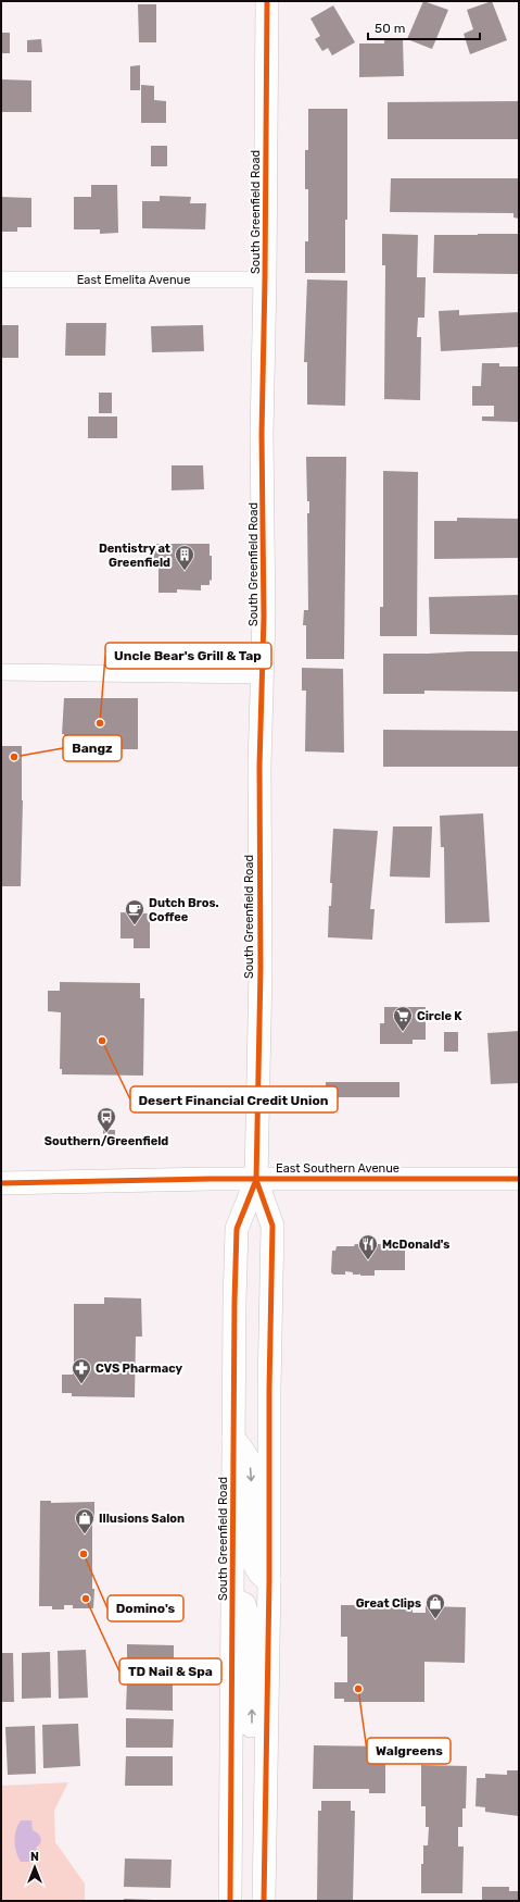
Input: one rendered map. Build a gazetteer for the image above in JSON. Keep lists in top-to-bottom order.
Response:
{
  "streets": {
    "main road": ["South Greenfield Road", "East Southern Avenue"],
    "street": ["East Emelita Avenue"]
  },
  "crossings": [
    ["South Greenfield Road", "East Emelita Avenue"],
    ["South Greenfield Road", "East Southern Avenue"]
  ],
  "places": {
    "building": ["Dentistry at Greenfield"],
    "other": [
      "Uncle Bear's Grill & Tap",
      "Bangz",
      "Desert Financial Credit Union",
      "Domino's",
      "TD Nail & Spa",
      "Walgreens"
    ],
    "cafe": ["Dutch Bros. Coffee"],
    "supermarket": ["Circle K"],
    "bus stop": ["Southern/Greenfield"],
    "restaurant": ["McDonald's"],
    "pharmacy": ["CVS Pharmacy"],
    "shop": ["Illusions Salon", "Great Clips"]
  },
  "scale_bar": "50 m",
  "north": "top"
}
